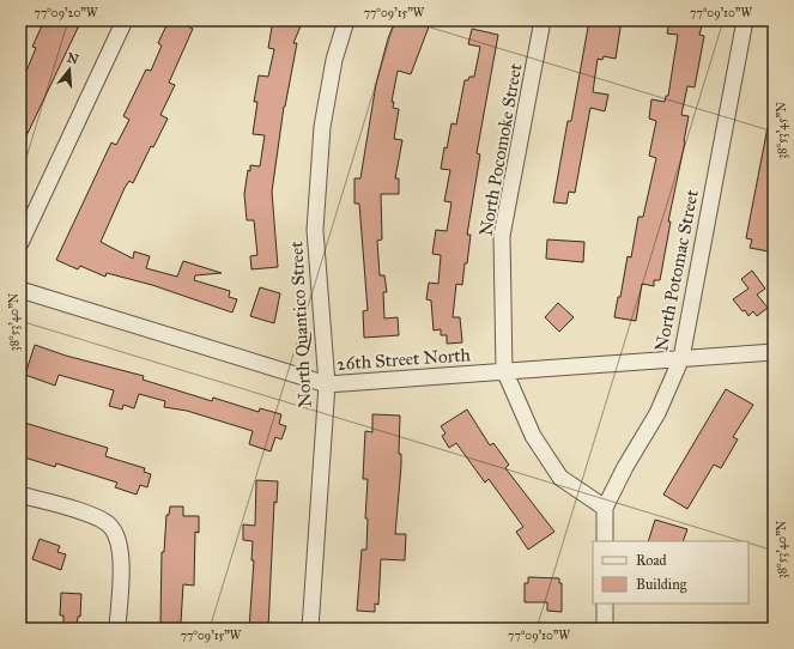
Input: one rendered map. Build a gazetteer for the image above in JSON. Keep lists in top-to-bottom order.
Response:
{
  "streets": {
    "street": [
      "North Pocomoke Street",
      "North Potomac Street",
      "North Quantico Street",
      "26th Street North"
    ]
  },
  "crossings": [
    ["North Pocomoke Street", "North Potomac Street"],
    ["North Pocomoke Street", "26th Street North"],
    ["North Potomac Street", "26th Street North"],
    ["North Quantico Street", "26th Street North"]
  ],
  "legend": ["Road", "Building"],
  "north": "top",
  "coordinates": [
    "77°09'20\"W",
    "77°09'15\"W",
    "77°09'10\"W",
    "38°53'45\"N",
    "38°53'40\"N"
  ]
}
